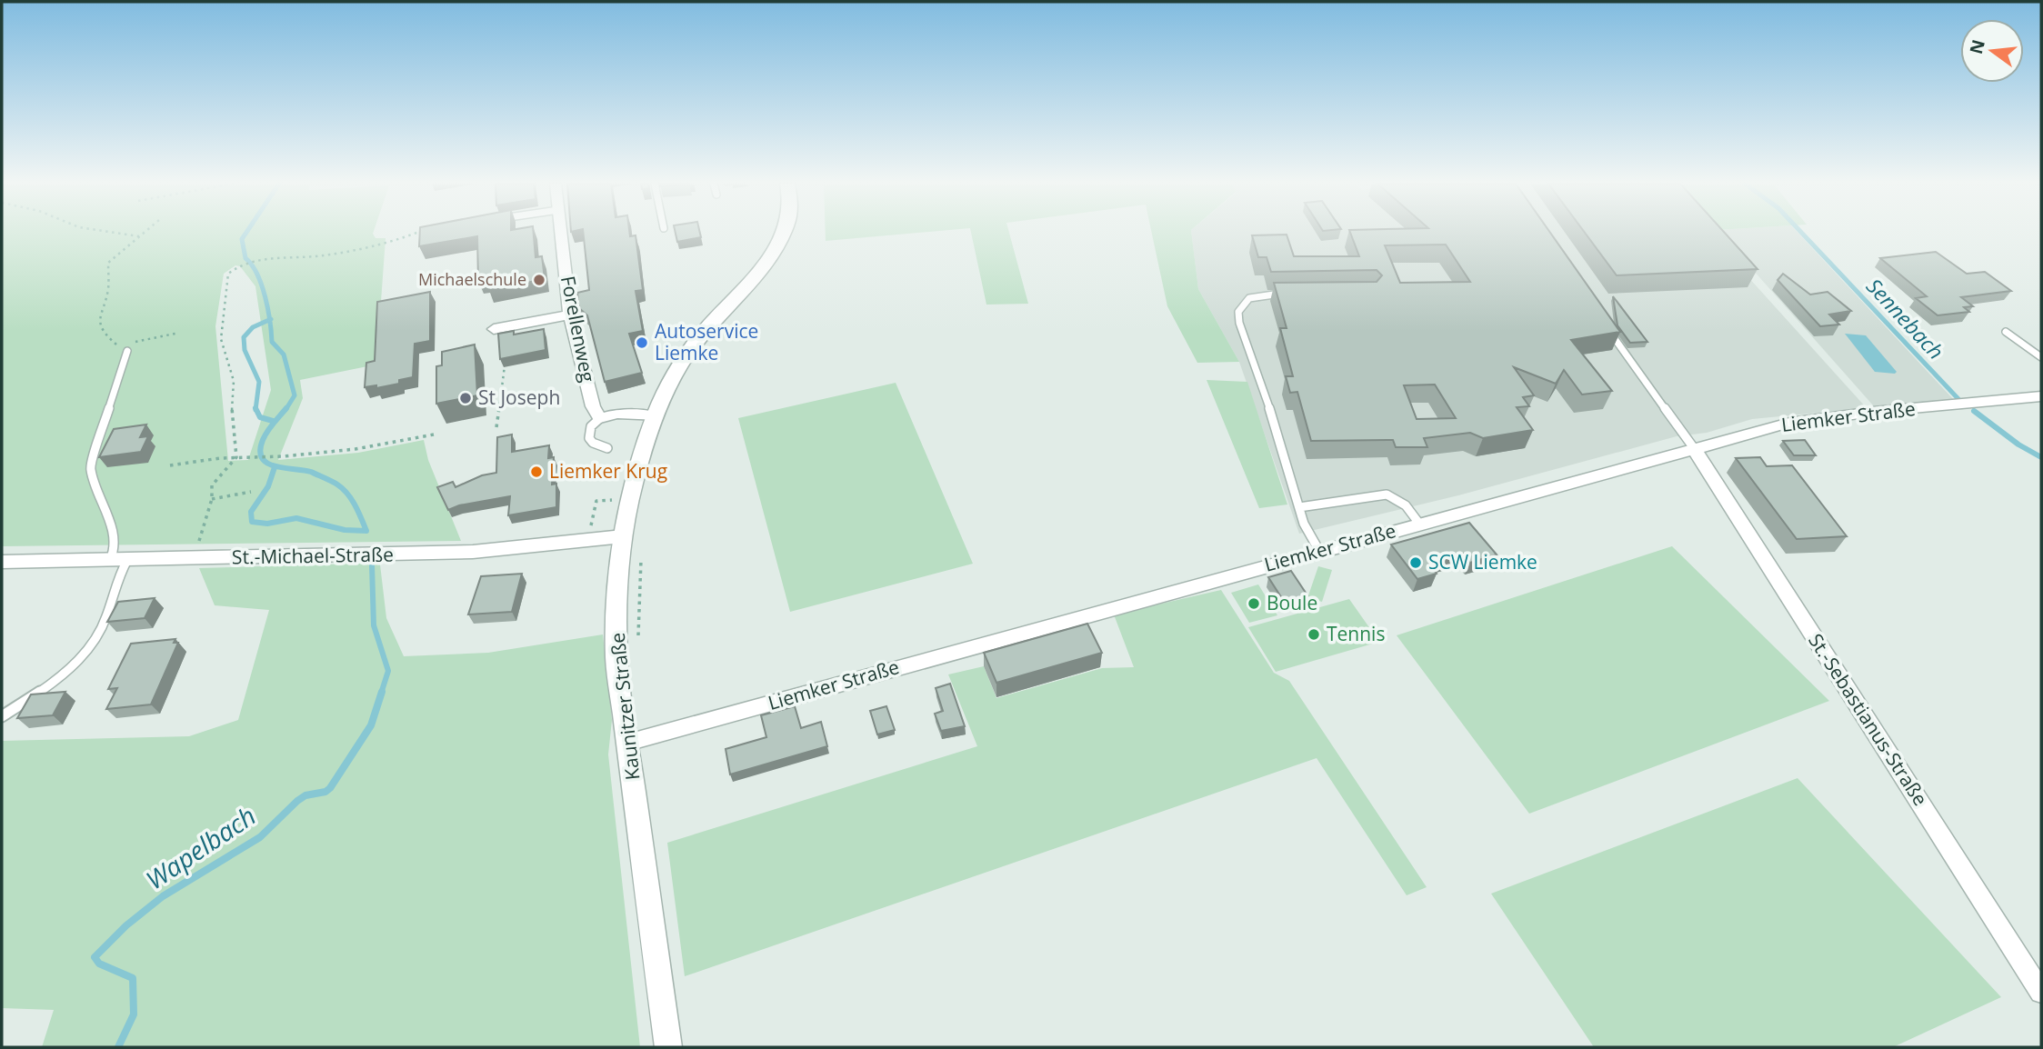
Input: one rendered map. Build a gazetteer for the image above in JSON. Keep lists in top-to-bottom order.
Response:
{
  "streets": {
    "street": [
      "Forellenweg",
      "Liemker Straße",
      "St.-Michael-Straße",
      "Kaunitzer Straße",
      "St.-Sebastianus-Straße"
    ]
  },
  "crossings": [
    ["Liemker Straße", "Kaunitzer Straße"],
    ["Liemker Straße", "St.-Sebastianus-Straße"],
    ["St.-Michael-Straße", "Kaunitzer Straße"]
  ],
  "water": ["Sennebach", "Wapelbach"],
  "places": [
    "Michaelschule",
    "Autoservice Liemke",
    "St Joseph",
    "Liemker Krug",
    "SCW Liemke",
    "Boule",
    "Tennis"
  ],
  "north": "left"
}
